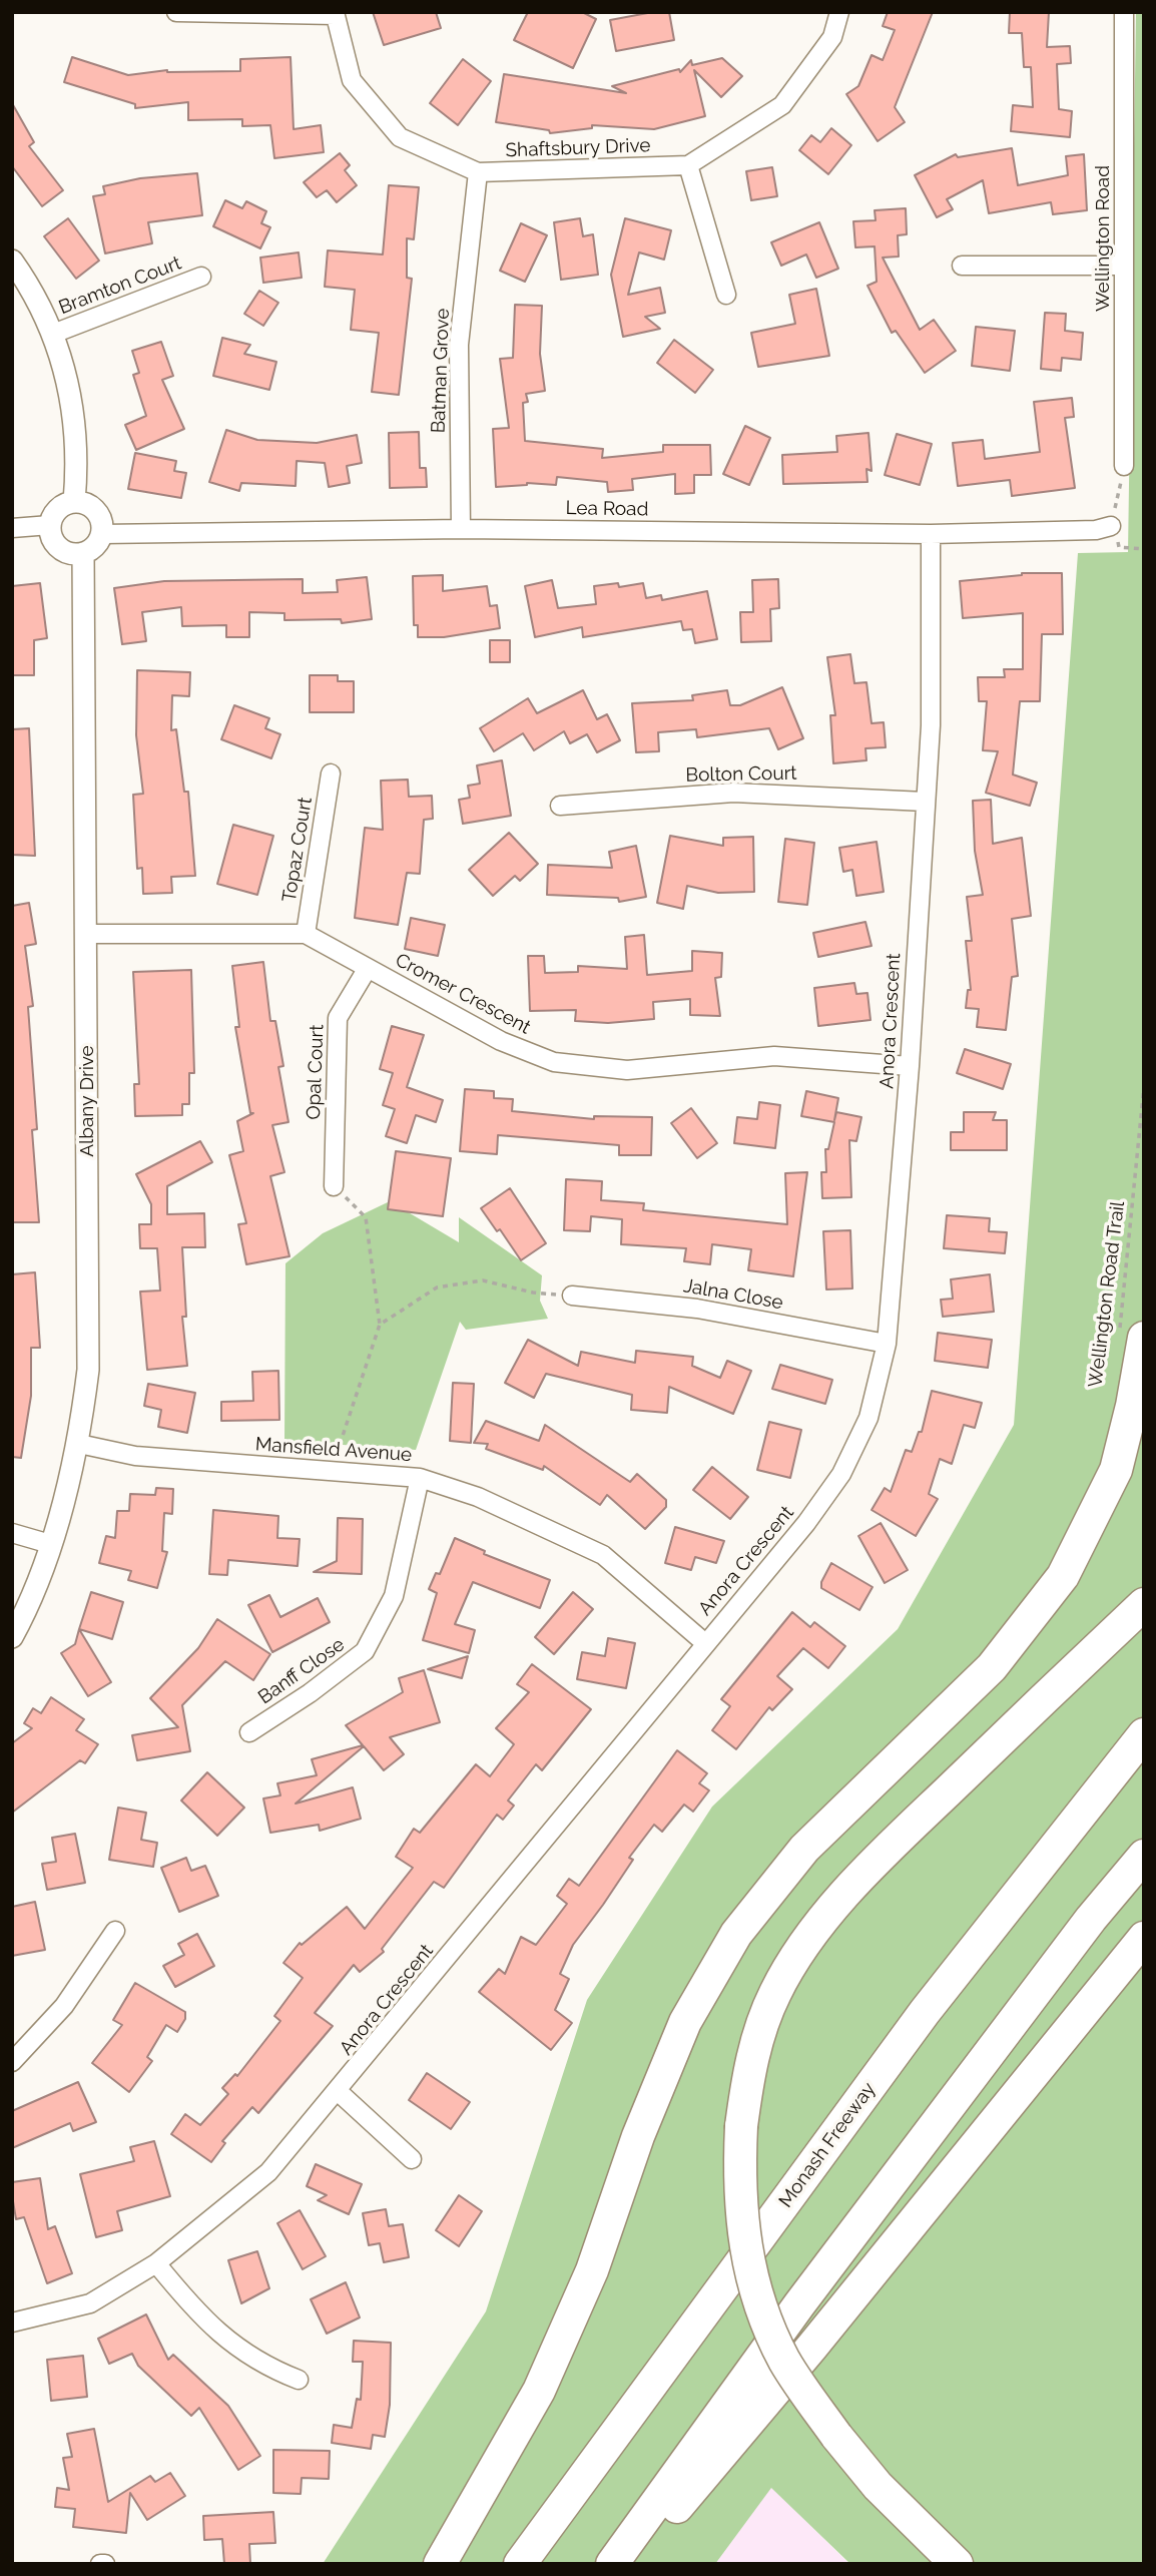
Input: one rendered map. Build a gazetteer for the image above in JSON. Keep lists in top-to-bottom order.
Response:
{
  "streets": {
    "highway": ["Monash Freeway"],
    "street": [
      "Shaftsbury Drive",
      "Wellington Road",
      "Bramton Court",
      "Batman Grove",
      "Lea Road",
      "Bolton Court",
      "Topaz Court",
      "Cromer Crescent",
      "Anora Crescent",
      "Opal Court",
      "Albany Drive",
      "Jalna Close",
      "Mansfield Avenue",
      "Banff Close"
    ],
    "path": ["Wellington Road Trail"]
  },
  "crossings": [
    ["Shaftsbury Drive", "Batman Grove"],
    ["Batman Grove", "Lea Road"],
    ["Lea Road", "Anora Crescent"],
    ["Lea Road", "Albany Drive"],
    ["Bolton Court", "Anora Crescent"],
    ["Topaz Court", "Cromer Crescent"],
    ["Cromer Crescent", "Anora Crescent"],
    ["Cromer Crescent", "Opal Court"],
    ["Cromer Crescent", "Albany Drive"],
    ["Anora Crescent", "Jalna Close"],
    ["Anora Crescent", "Mansfield Avenue"],
    ["Albany Drive", "Mansfield Avenue"],
    ["Mansfield Avenue", "Banff Close"]
  ]
}
